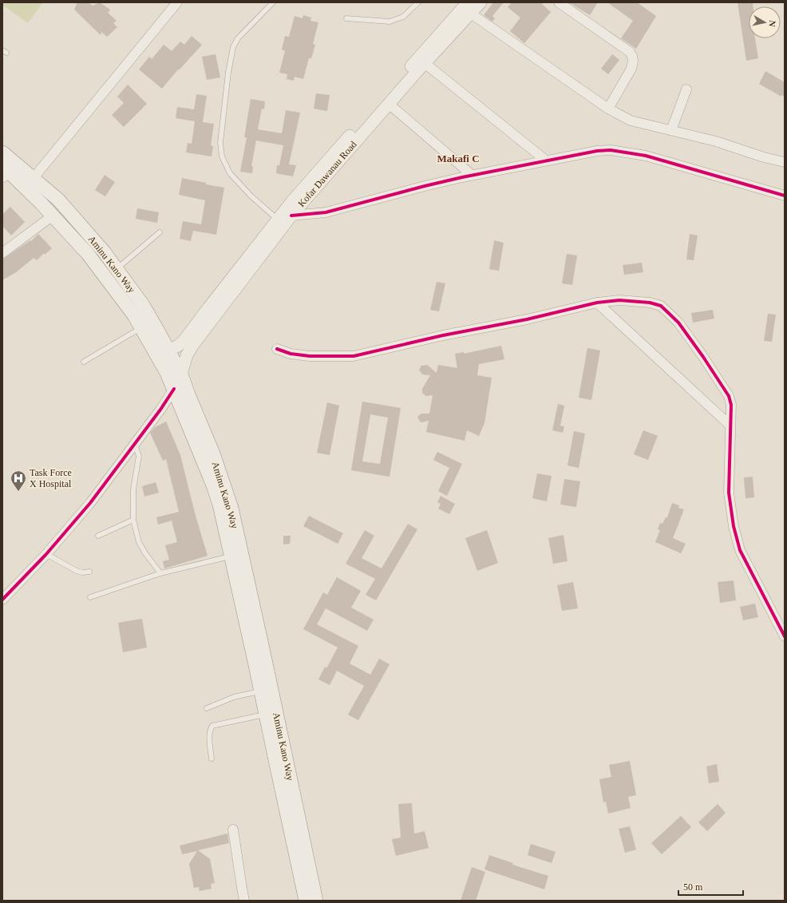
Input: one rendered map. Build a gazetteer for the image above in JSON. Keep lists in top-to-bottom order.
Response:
{
  "streets": {
    "main road": ["Aminu Kano Way"],
    "street": ["Kofar Dawanau Road"]
  },
  "crossings": [
    ["Kofar Dawanau Road", "Aminu Kano Way"]
  ],
  "districts": ["Makafi C"],
  "places": {
    "hospital": ["Task Force X Hospital"]
  },
  "scale_bar": "50 m",
  "north": "right"
}
